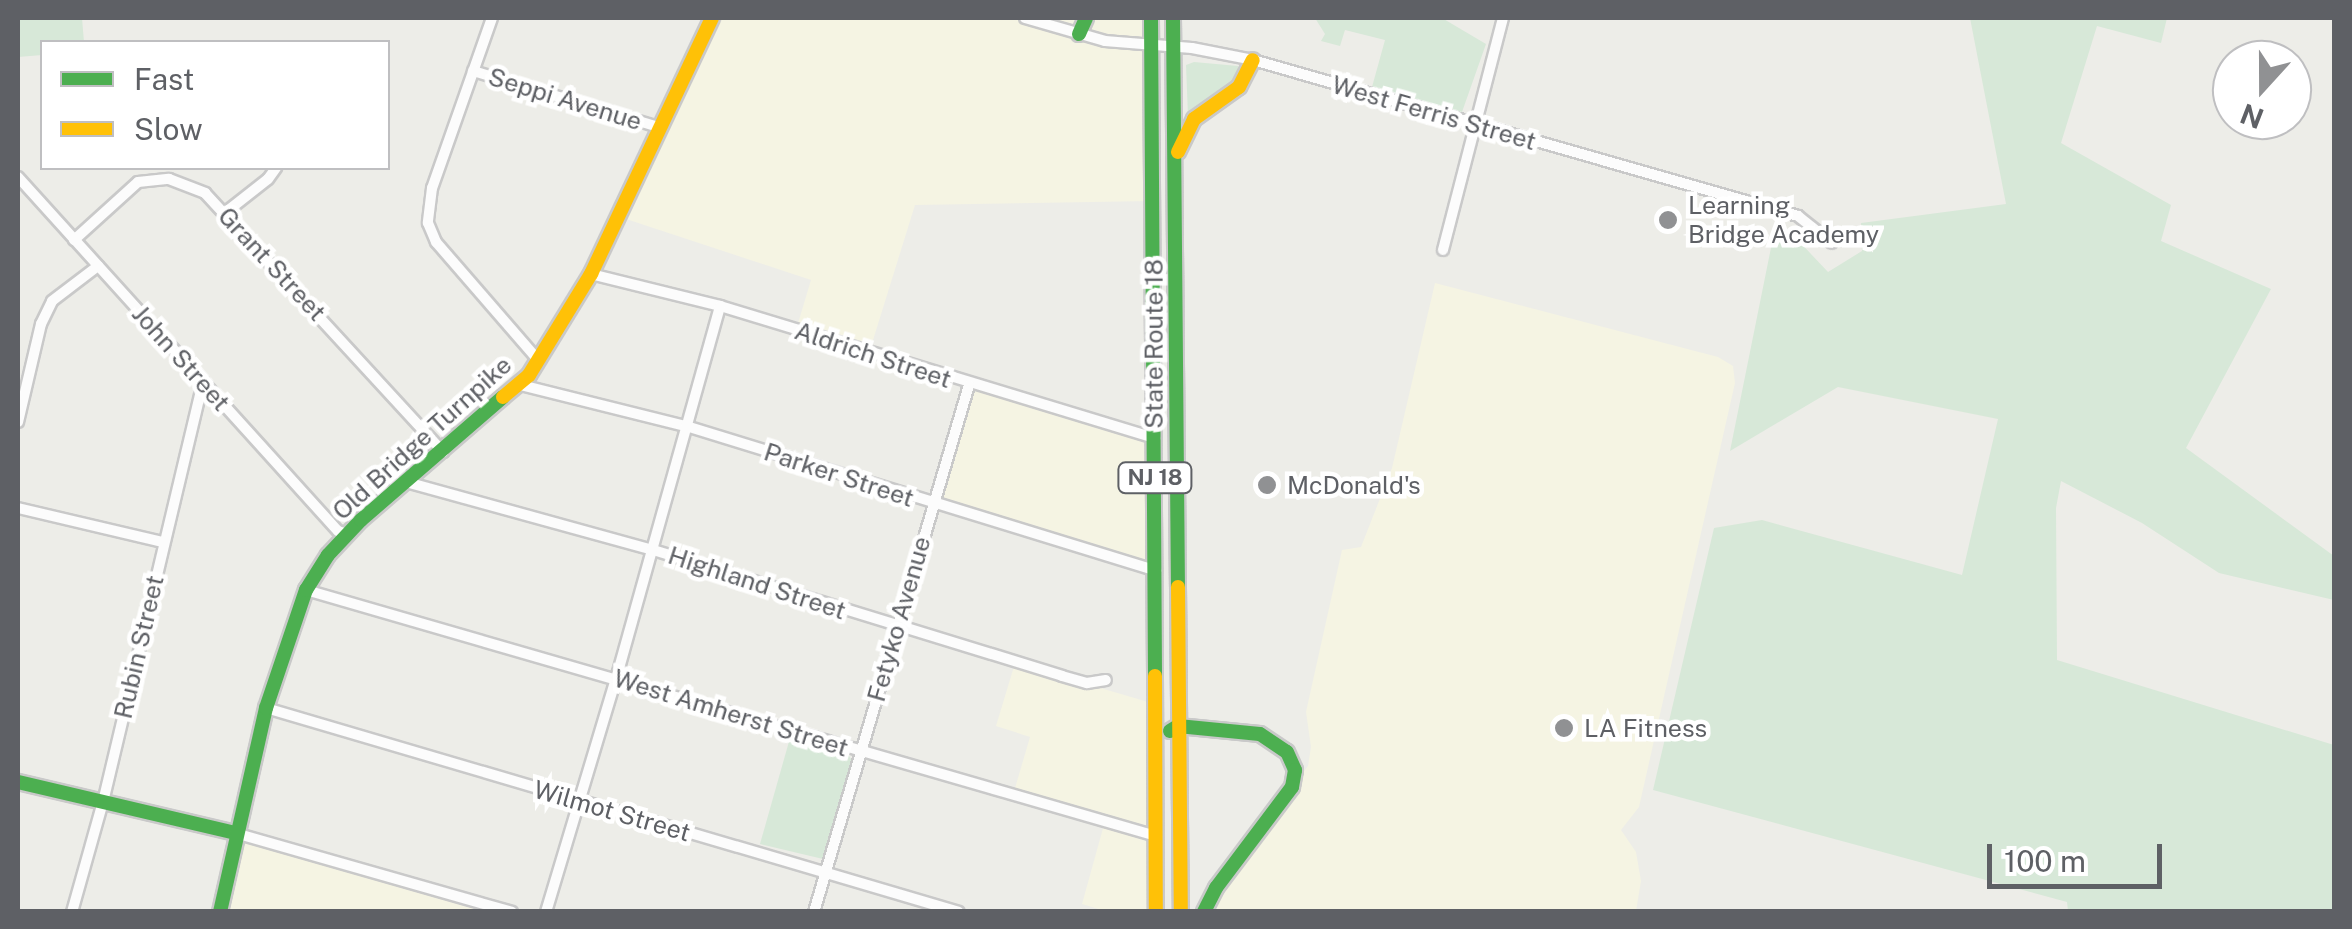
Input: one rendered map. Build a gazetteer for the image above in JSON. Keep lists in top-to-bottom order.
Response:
{
  "streets": {
    "main road": ["State Route 18", "Old Bridge Turnpike", "NJ 18"],
    "street": [
      "Seppi Avenue",
      "West Ferris Street",
      "Grant Street",
      "Aldrich Street",
      "John Street",
      "Parker Street",
      "Highland Street",
      "Fetyko Avenue",
      "Rubin Street",
      "West Amherst Street",
      "Wilmot Street"
    ]
  },
  "crossings": [
    ["Seppi Avenue", "Old Bridge Turnpike"],
    ["West Ferris Street", "State Route 18"],
    ["Grant Street", "John Street"],
    ["Grant Street", "Old Bridge Turnpike"],
    ["State Route 18", "Aldrich Street"],
    ["State Route 18", "Parker Street"],
    ["State Route 18", "West Amherst Street"],
    ["Aldrich Street", "Old Bridge Turnpike"],
    ["Aldrich Street", "Fetyko Avenue"],
    ["John Street", "Old Bridge Turnpike"],
    ["John Street", "Rubin Street"],
    ["Old Bridge Turnpike", "Parker Street"],
    ["Old Bridge Turnpike", "Highland Street"],
    ["Old Bridge Turnpike", "West Amherst Street"],
    ["Old Bridge Turnpike", "Wilmot Street"],
    ["Parker Street", "Fetyko Avenue"],
    ["Highland Street", "Fetyko Avenue"],
    ["Fetyko Avenue", "West Amherst Street"],
    ["Fetyko Avenue", "Wilmot Street"]
  ],
  "places": ["Learning Bridge Academy", "McDonald's", "LA Fitness"],
  "legend": ["Fast", "Slow"],
  "scale_bar": "100 m",
  "north": "bottom"
}
